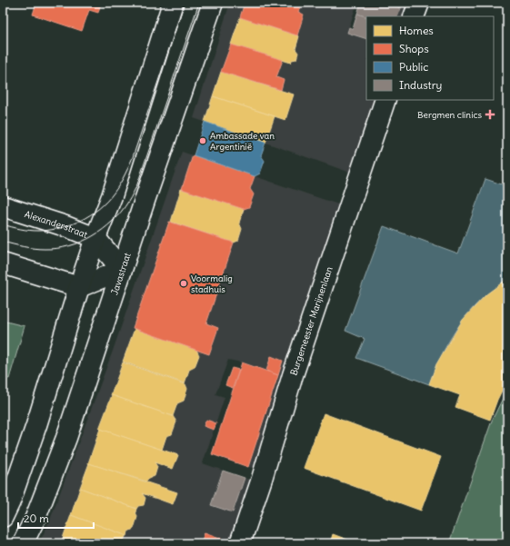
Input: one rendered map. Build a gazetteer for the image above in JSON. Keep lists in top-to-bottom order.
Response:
{
  "streets": {
    "street": ["Alexanderstraat", "Javastraat", "Burgemeester Marijnenlaan"]
  },
  "crossings": [
    ["Alexanderstraat", "Javastraat"]
  ],
  "places": {
    "health": ["Bergmen clinics"],
    "other": ["Ambassade van Argentinië", "Voormalig stadhuis"]
  },
  "legend": [
    "Homes",
    "Shops",
    "Public",
    "Industry"
  ],
  "scale_bar": "20 m"
}
